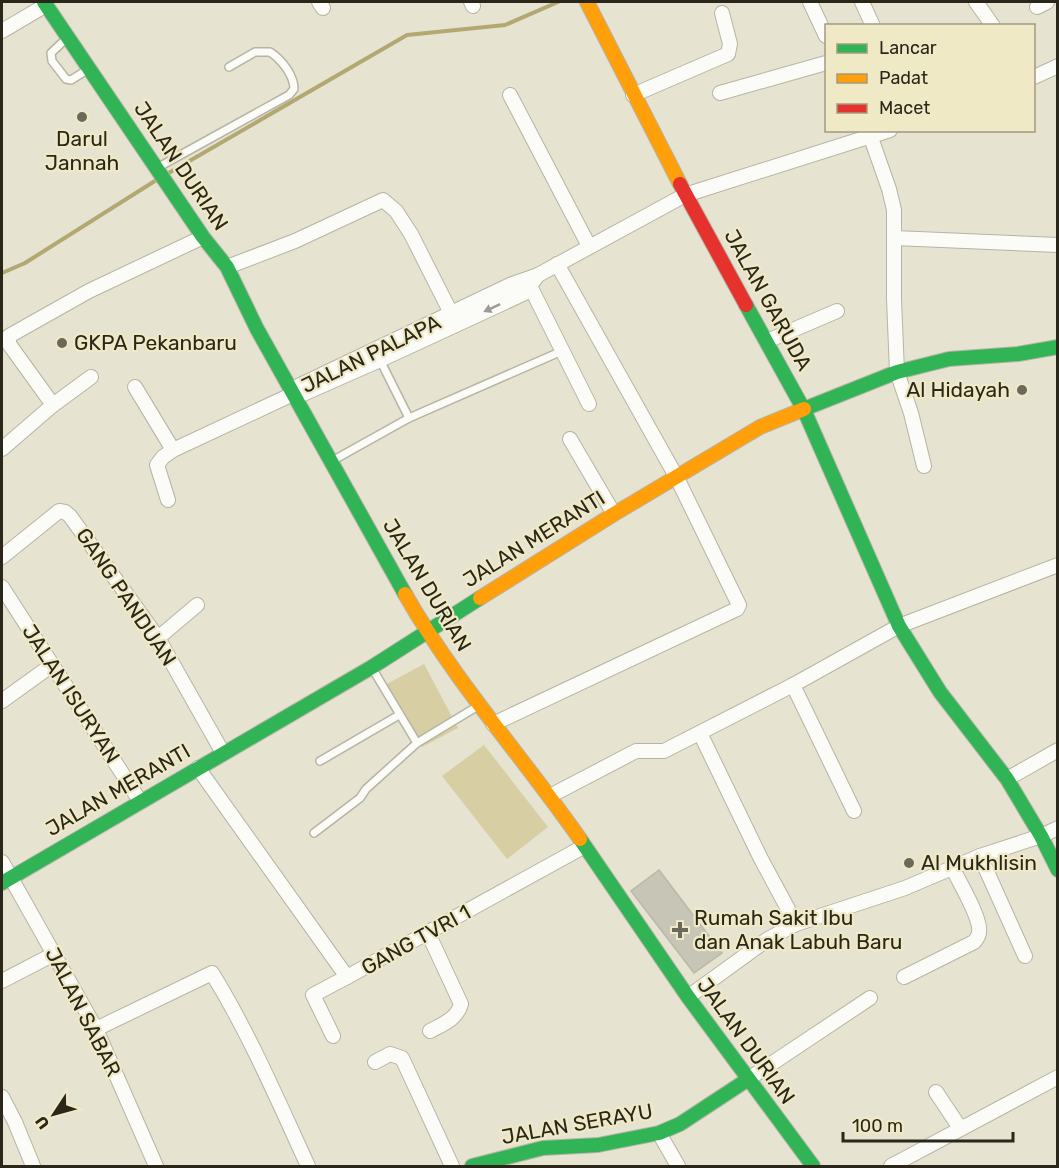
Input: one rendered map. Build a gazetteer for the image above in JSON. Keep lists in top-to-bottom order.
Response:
{
  "streets": {
    "street": [
      "JALAN DURIAN",
      "JALAN GARUDA",
      "JALAN PALAPA",
      "JALAN MERANTI",
      "GANG PANDUAN",
      "JALAN ISURYAN",
      "GANG TVRI 1",
      "JALAN SABAR",
      "JALAN SERAYU"
    ]
  },
  "crossings": [
    ["JALAN DURIAN", "JALAN PALAPA"],
    ["JALAN DURIAN", "JALAN MERANTI"],
    ["JALAN DURIAN", "GANG TVRI 1"],
    ["JALAN DURIAN", "JALAN SERAYU"],
    ["JALAN GARUDA", "JALAN PALAPA"],
    ["JALAN GARUDA", "JALAN MERANTI"],
    ["JALAN MERANTI", "GANG PANDUAN"],
    ["JALAN MERANTI", "JALAN ISURYAN"],
    ["JALAN MERANTI", "GANG TVRI 1"],
    ["JALAN MERANTI", "JALAN SABAR"]
  ],
  "places": {
    "other": [
      "Darul Jannah",
      "GKPA Pekanbaru",
      "Al Hidayah",
      "Al Mukhlisin"
    ],
    "health": ["Rumah Sakit Ibu dan Anak Labuh Baru"]
  },
  "legend": ["Lancar", "Padat", "Macet"],
  "scale_bar": "100 m",
  "north": "bottom left"
}
